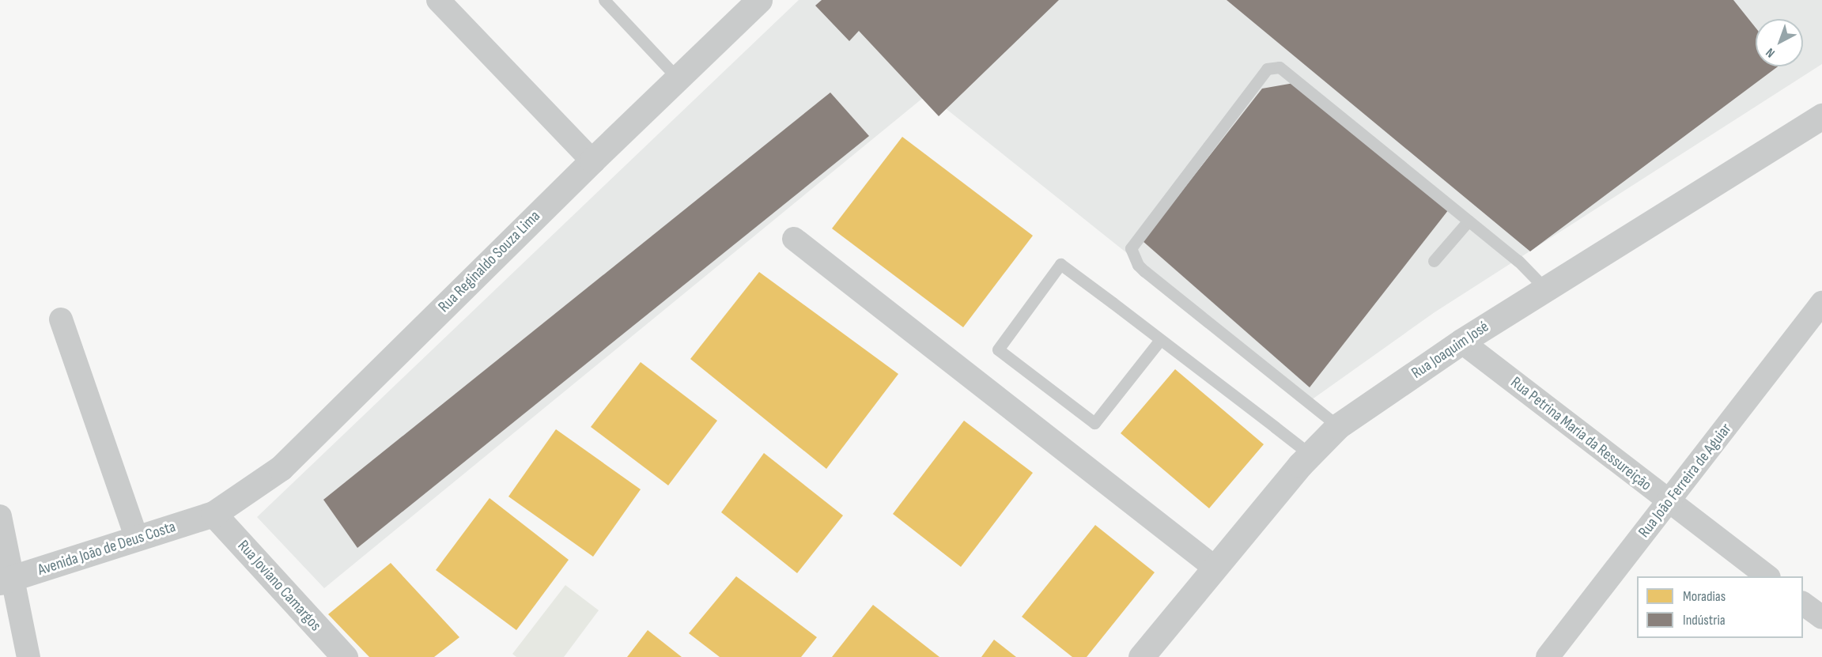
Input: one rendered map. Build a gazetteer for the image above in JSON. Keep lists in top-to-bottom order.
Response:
{
  "streets": {
    "street": [
      "Rua Reginaldo Souza Lima",
      "Rua Joaquim José",
      "Rua Petrina Maria da Ressureição",
      "Rua João Ferreira de Aguiar",
      "Avenida João de Deus Costa",
      "Rua Joviano Camargos"
    ]
  },
  "crossings": [
    ["Rua Reginaldo Souza Lima", "Avenida João de Deus Costa"],
    ["Rua Reginaldo Souza Lima", "Rua Joviano Camargos"],
    ["Rua Joaquim José", "Rua Petrina Maria da Ressureição"],
    ["Rua Petrina Maria da Ressureição", "Rua João Ferreira de Aguiar"],
    ["Avenida João de Deus Costa", "Rua Joviano Camargos"]
  ],
  "legend": ["Moradias", "Indústria"],
  "north": "bottom left"
}
